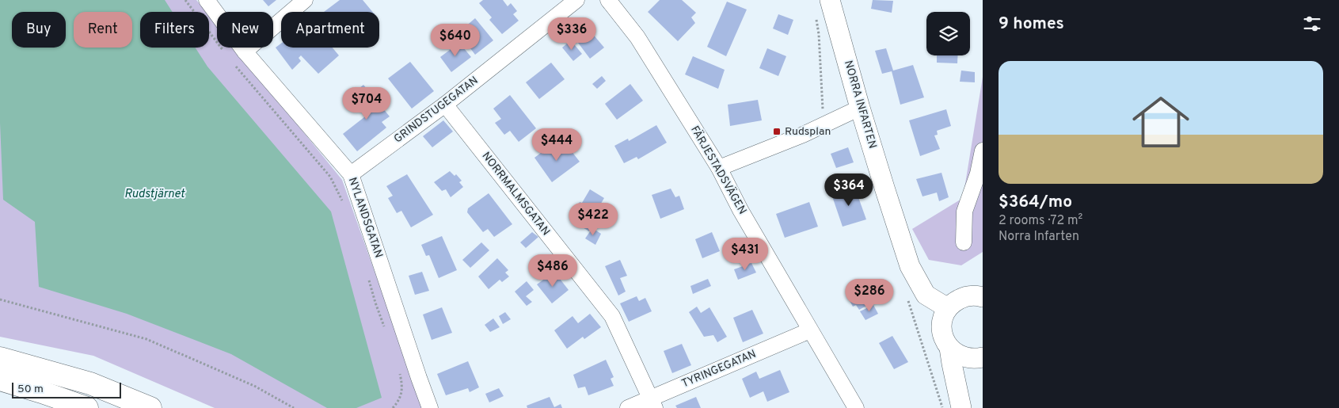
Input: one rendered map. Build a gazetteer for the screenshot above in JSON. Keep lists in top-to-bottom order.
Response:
{
  "streets": {
    "street": [
      "NORRA INFARTEN",
      "GRINDSTUGEGATAN",
      "FÄRJESTADSVÄGEN",
      "NORRMALMSGATAN",
      "NYLANDSGATAN",
      "TYRINGEGATAN"
    ]
  },
  "crossings": [
    ["GRINDSTUGEGATAN", "NORRMALMSGATAN"],
    ["GRINDSTUGEGATAN", "NYLANDSGATAN"],
    ["FÄRJESTADSVÄGEN", "TYRINGEGATAN"],
    ["NORRMALMSGATAN", "TYRINGEGATAN"]
  ],
  "water": ["Rudstjärnet"],
  "places": {
    "transit": ["Rudsplan"]
  },
  "scale_bar": "50 m",
  "page": {
    "heading": "9 homes",
    "chip": [
      "Buy",
      "Rent",
      "Filters",
      "New",
      "Apartment"
    ],
    "price": [
      "$336",
      "$640",
      "$704",
      "$444",
      "$364",
      "$422",
      "$431",
      "$486",
      "$286"
    ],
    "list": [
      {
        "name": "$364/mo",
        "note": "2 rooms · 72 m² · Norra Infarten"
      }
    ],
    "scale": "50 m"
  }
}
